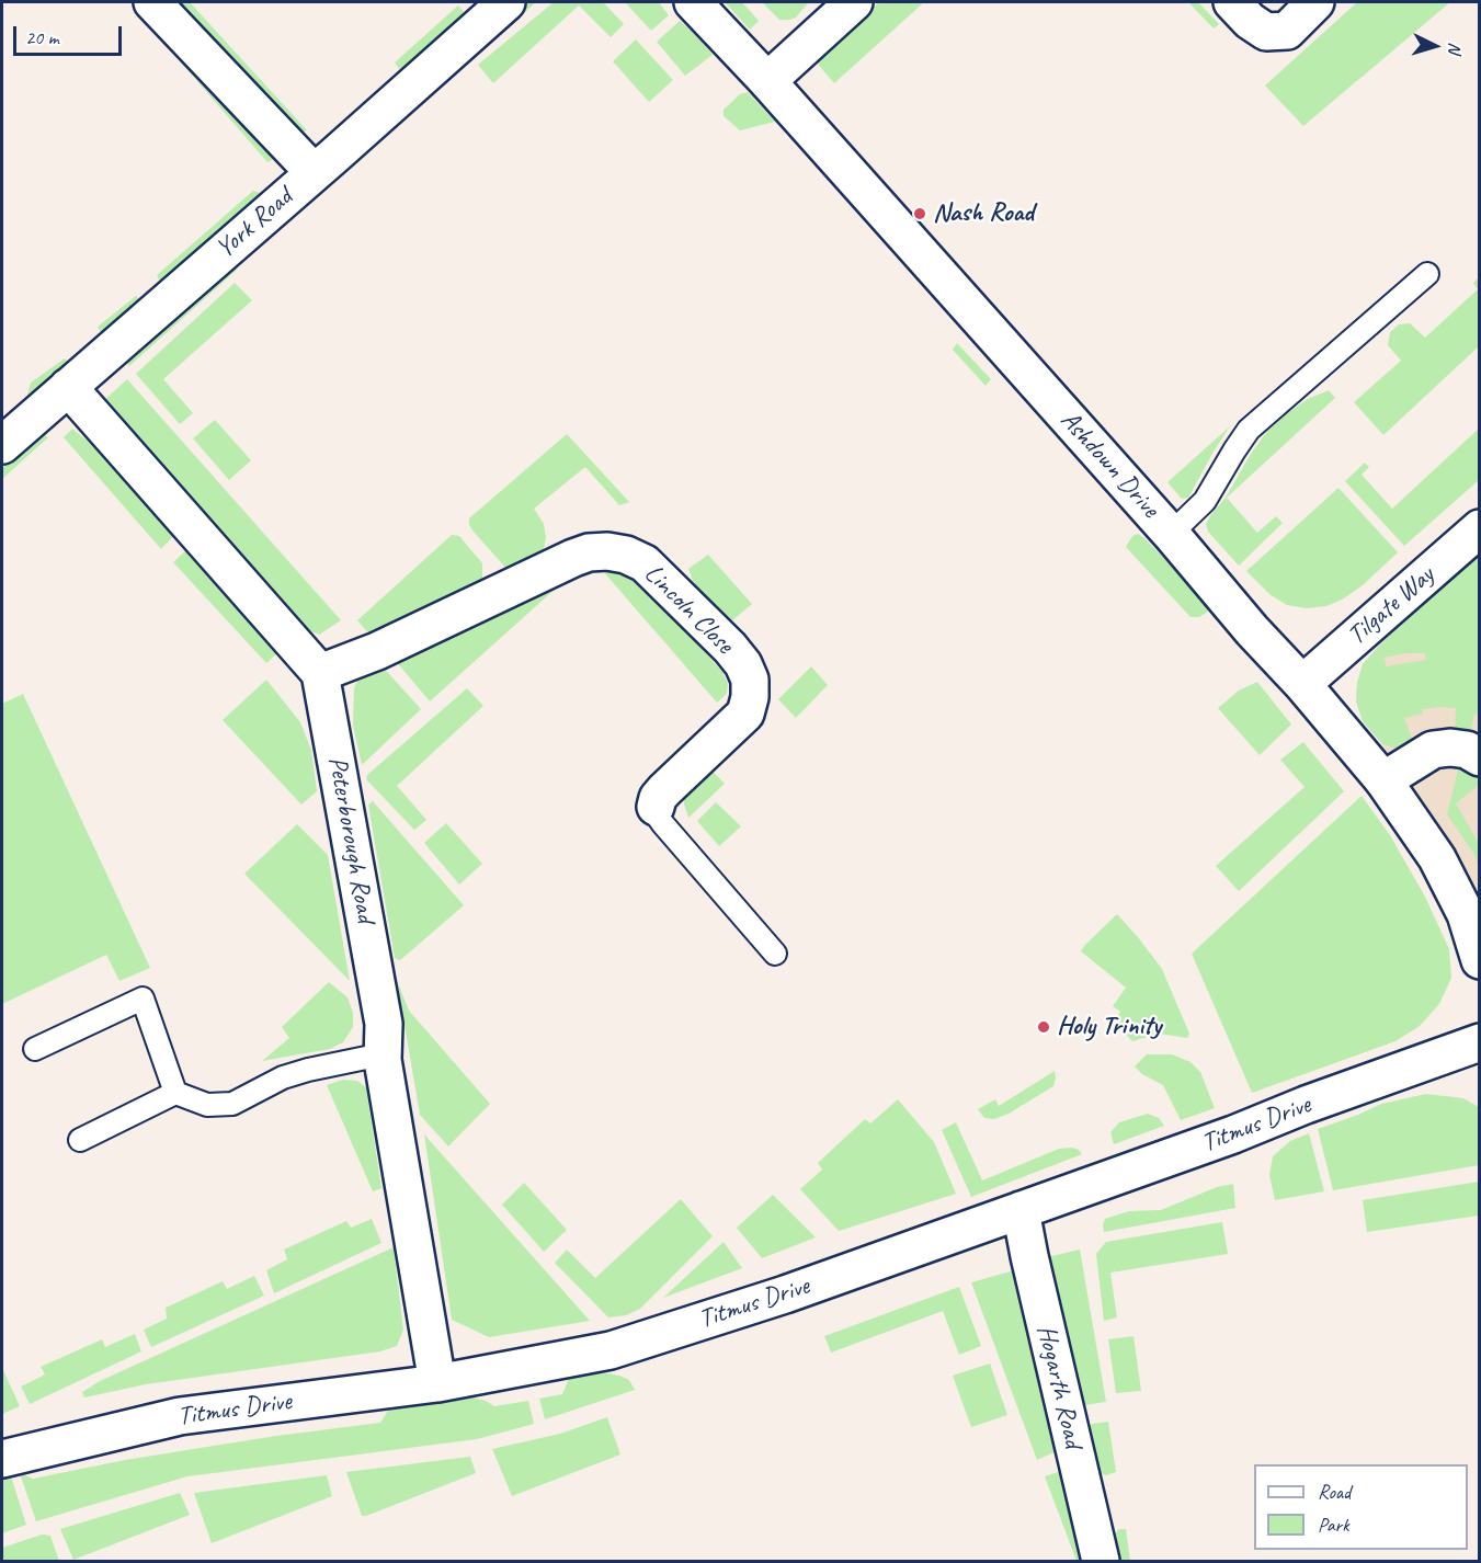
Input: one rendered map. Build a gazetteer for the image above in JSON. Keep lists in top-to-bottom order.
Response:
{
  "streets": {
    "street": [
      "York Road",
      "Ashdown Drive",
      "Tilgate Way",
      "Lincoln Close",
      "Peterborough Road",
      "Titmus Drive",
      "Hogarth Road"
    ]
  },
  "crossings": [
    ["Ashdown Drive", "Tilgate Way"],
    ["Lincoln Close", "Peterborough Road"],
    ["Peterborough Road", "Titmus Drive"],
    ["Titmus Drive", "Hogarth Road"]
  ],
  "places": ["Nash Road", "Holy Trinity"],
  "legend": ["Road", "Park"],
  "scale_bar": "20 m",
  "north": "right"
}
